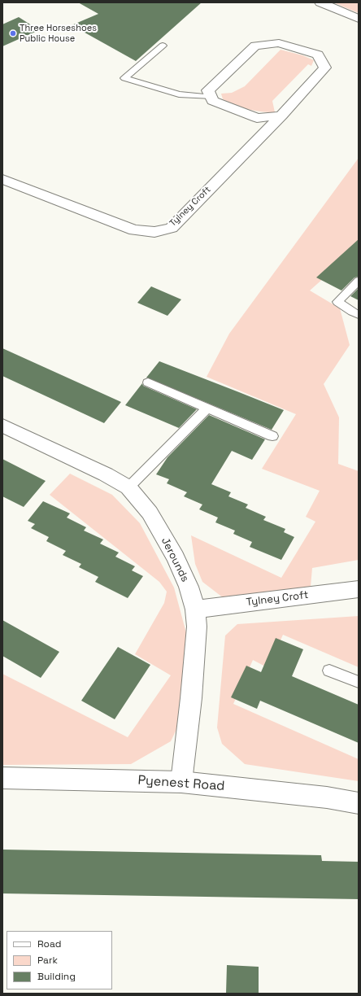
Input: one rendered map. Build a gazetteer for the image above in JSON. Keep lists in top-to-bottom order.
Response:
{
  "streets": {
    "street": ["Tylney Croft", "Jerounds", "Pyenest Road"]
  },
  "crossings": [
    ["Tylney Croft", "Jerounds"],
    ["Jerounds", "Pyenest Road"]
  ],
  "places": ["Three Horseshoes Public House"],
  "legend": ["Road", "Park", "Building"]
}
